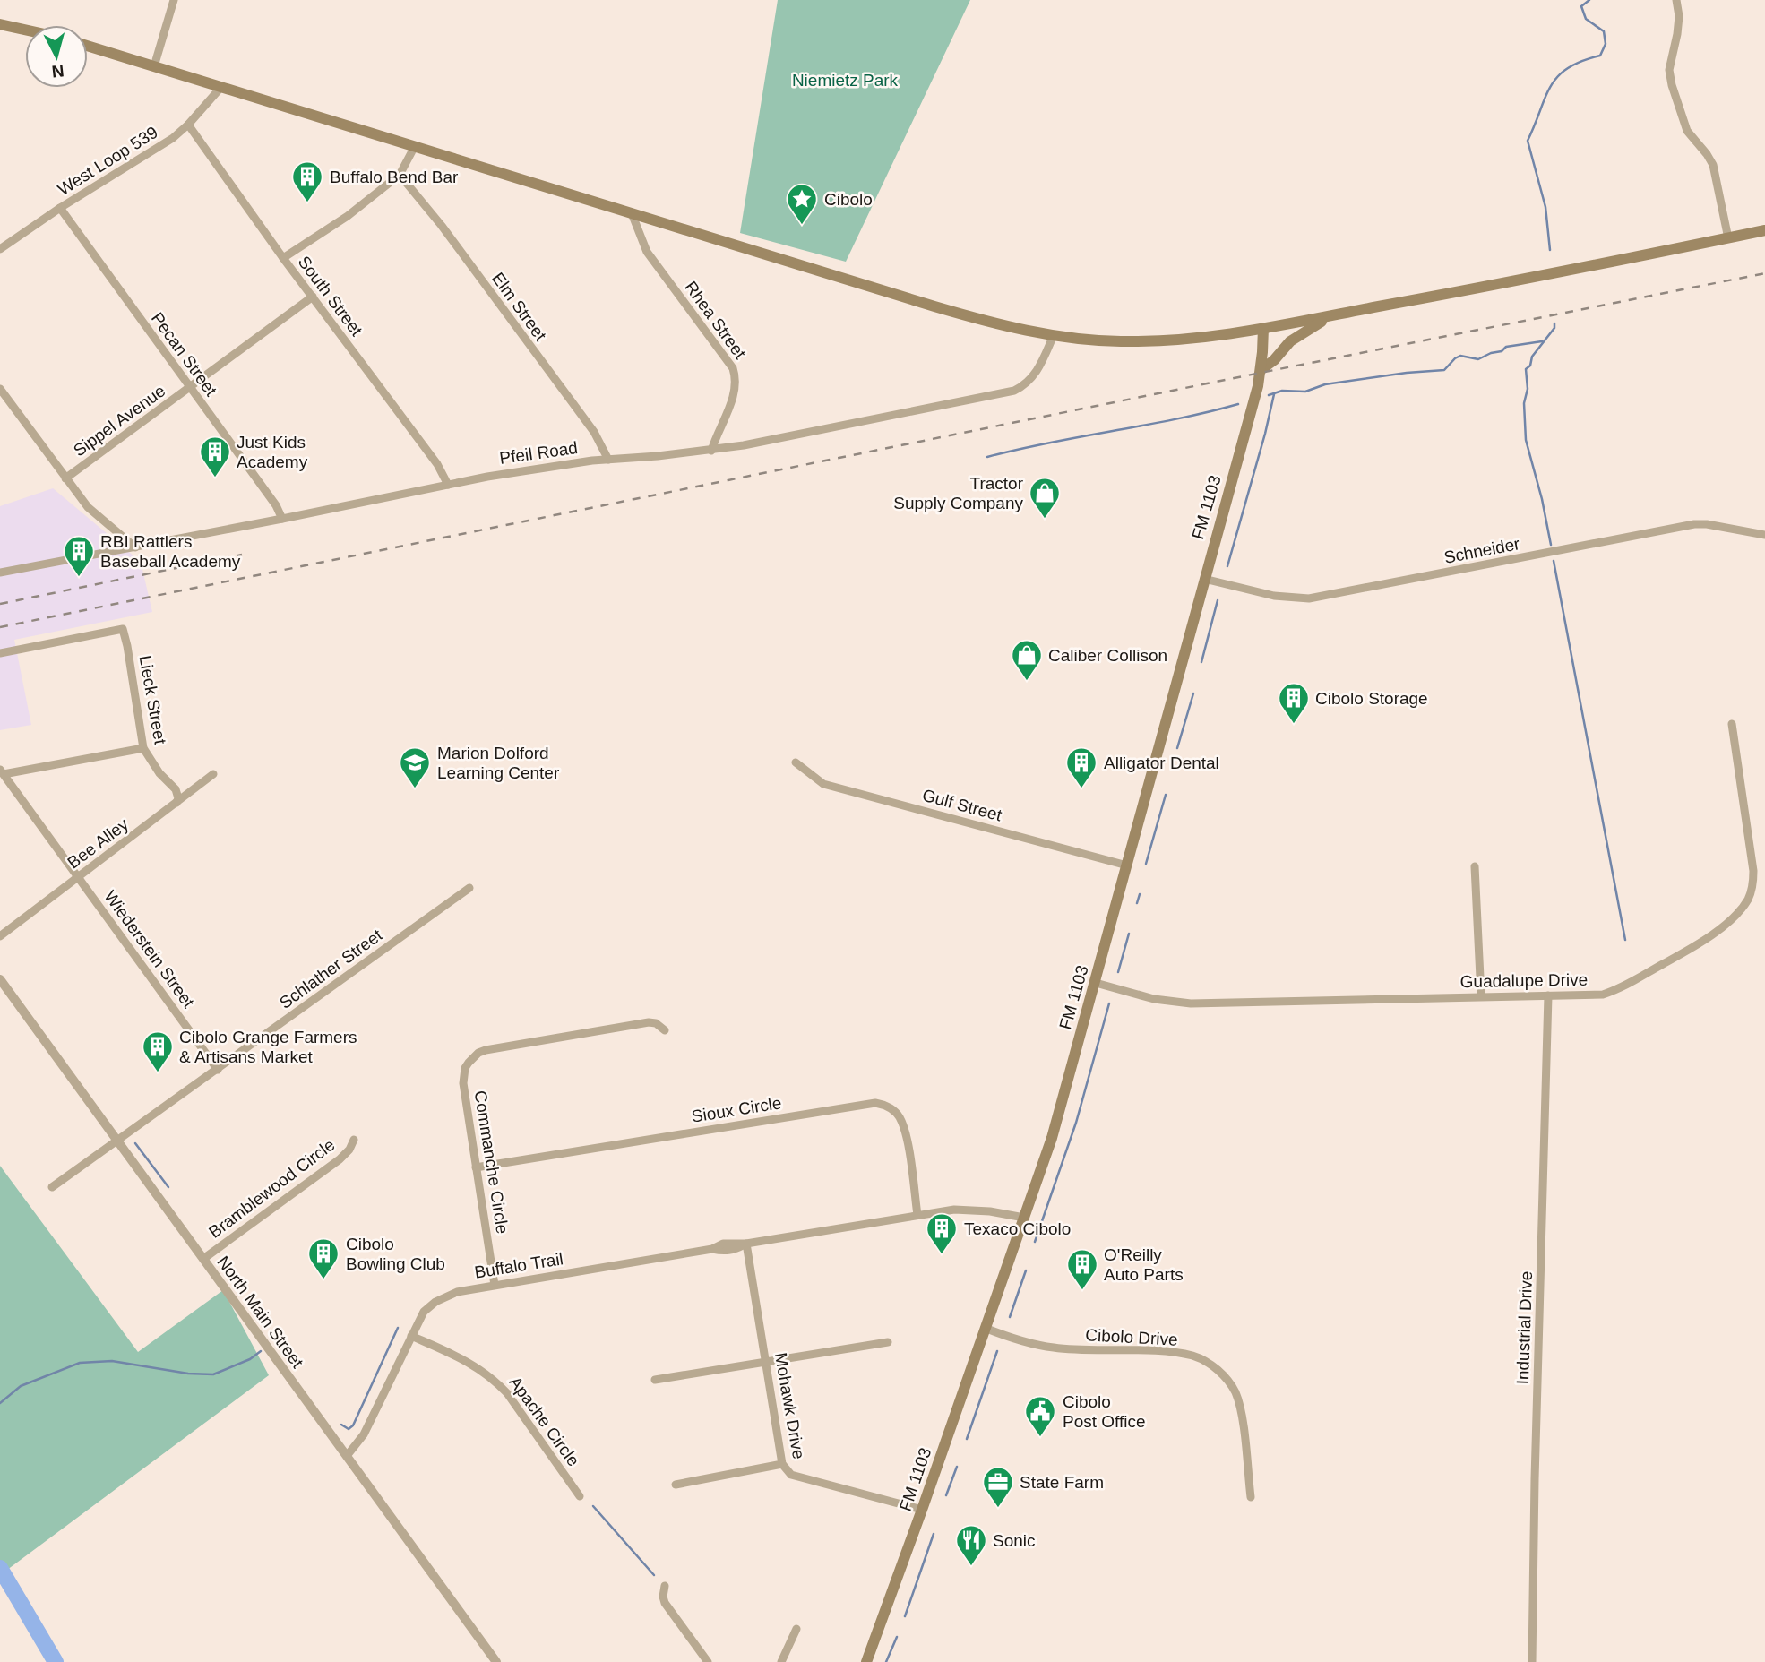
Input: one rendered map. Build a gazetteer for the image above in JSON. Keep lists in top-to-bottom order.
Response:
{
  "streets": {
    "main road": ["FM 1103"],
    "street": [
      "West Loop 539",
      "South Street",
      "Elm Street",
      "Rhea Street",
      "Pecan Street",
      "Sippel Avenue",
      "Pfeil Road",
      "Schneider",
      "Lieck Street",
      "Gulf Street",
      "Bee Alley",
      "Wiederstein Street",
      "Schlather Street",
      "Guadalupe Drive",
      "Sioux Circle",
      "Commanche Circle",
      "Bramblewood Circle",
      "Buffalo Trail",
      "North Main Street",
      "Industrial Drive",
      "Cibolo Drive",
      "Mohawk Drive",
      "Apache Circle"
    ]
  },
  "crossings": [
    ["West Loop 539", "South Street"],
    ["West Loop 539", "Pecan Street"],
    ["South Street", "Sippel Avenue"],
    ["South Street", "Pfeil Road"],
    ["Elm Street", "Pfeil Road"],
    ["Rhea Street", "Pfeil Road"],
    ["Pecan Street", "Sippel Avenue"],
    ["Pecan Street", "Pfeil Road"],
    ["FM 1103", "Schneider"],
    ["FM 1103", "Gulf Street"],
    ["FM 1103", "Guadalupe Drive"],
    ["FM 1103", "Buffalo Trail"],
    ["FM 1103", "Cibolo Drive"],
    ["FM 1103", "Mohawk Drive"],
    ["Lieck Street", "Bee Alley"],
    ["Bee Alley", "Wiederstein Street"],
    ["Wiederstein Street", "Schlather Street"],
    ["Schlather Street", "North Main Street"],
    ["Guadalupe Drive", "Industrial Drive"],
    ["Sioux Circle", "Commanche Circle"],
    ["Sioux Circle", "Buffalo Trail"],
    ["Commanche Circle", "Buffalo Trail"],
    ["Bramblewood Circle", "North Main Street"],
    ["Buffalo Trail", "North Main Street"],
    ["Buffalo Trail", "Mohawk Drive"],
    ["Buffalo Trail", "Apache Circle"]
  ],
  "parks": ["Niemietz Park"],
  "places": {
    "building": [
      "Buffalo Bend Bar",
      "Just Kids Academy",
      "RBI Rattlers Baseball Academy",
      "Cibolo Storage",
      "Alligator Dental",
      "Cibolo Grange Farmers & Artisans Market",
      "Texaco Cibolo",
      "Cibolo Bowling Club",
      "O'Reilly Auto Parts"
    ],
    "place": ["Cibolo"],
    "shop": ["Tractor Supply Company", "Caliber Collison"],
    "school or university": ["Marion Dolford Learning Center"],
    "public building": ["Cibolo Post Office"],
    "office": ["State Farm"],
    "restaurant": ["Sonic"]
  },
  "north": "bottom"
}
